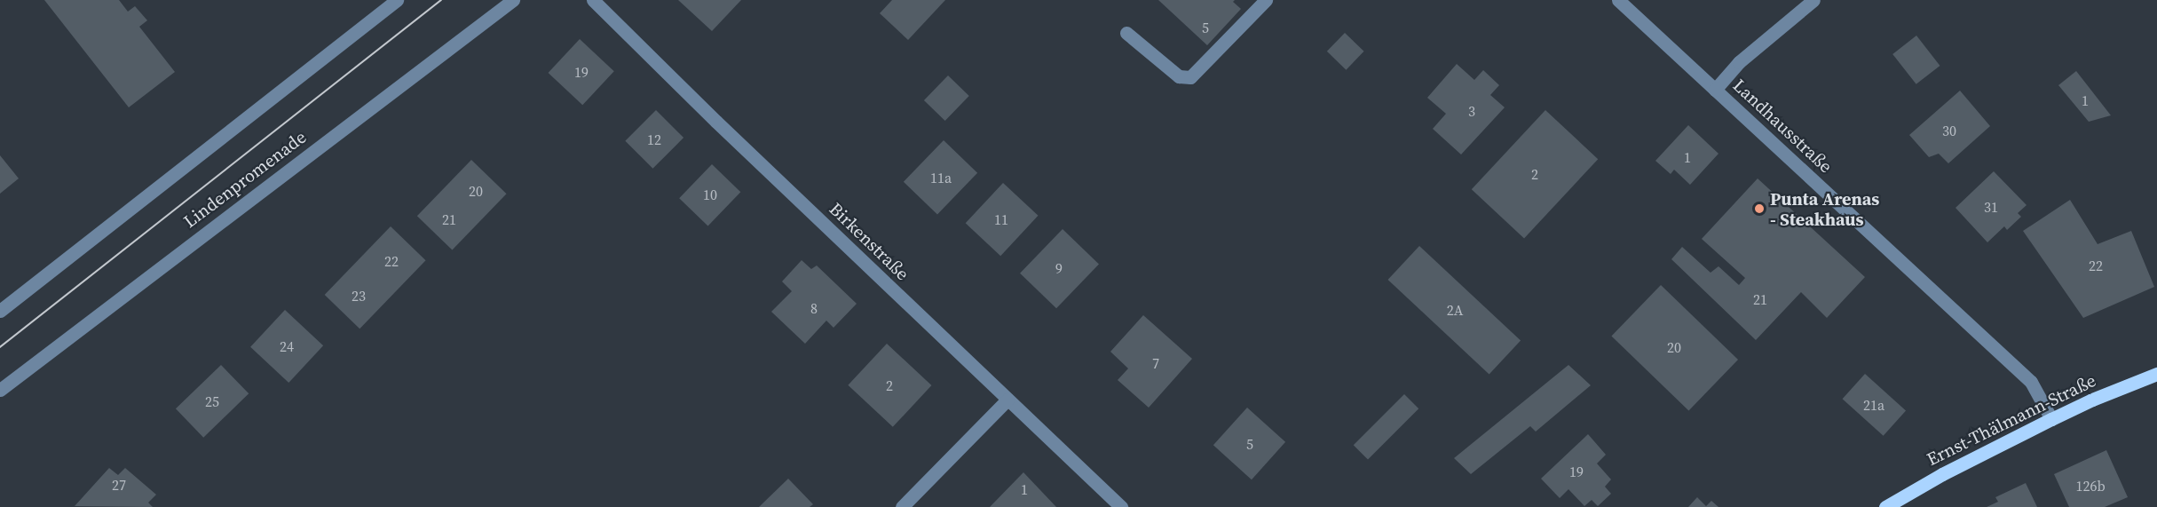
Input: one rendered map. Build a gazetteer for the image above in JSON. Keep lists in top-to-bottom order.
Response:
{
  "streets": {
    "main road": ["Ernst-Thälmann-Straße"],
    "street": ["Landhausstraße", "Lindenpromenade", "Birkenstraße"]
  },
  "crossings": [
    ["Landhausstraße", "Ernst-Thälmann-Straße"]
  ],
  "places": ["Punta Arenas - Steakhaus"],
  "house_numbers": [
    "5",
    "19",
    "1",
    "3",
    "30",
    "12",
    "1",
    "2",
    "11a",
    "20",
    "10",
    "31",
    "21",
    "11",
    "22",
    "22",
    "9",
    "23",
    "21",
    "8",
    "2A",
    "24",
    "20",
    "7",
    "2",
    "25",
    "21a",
    "5",
    "19",
    "27",
    "126b",
    "1"
  ]
}
